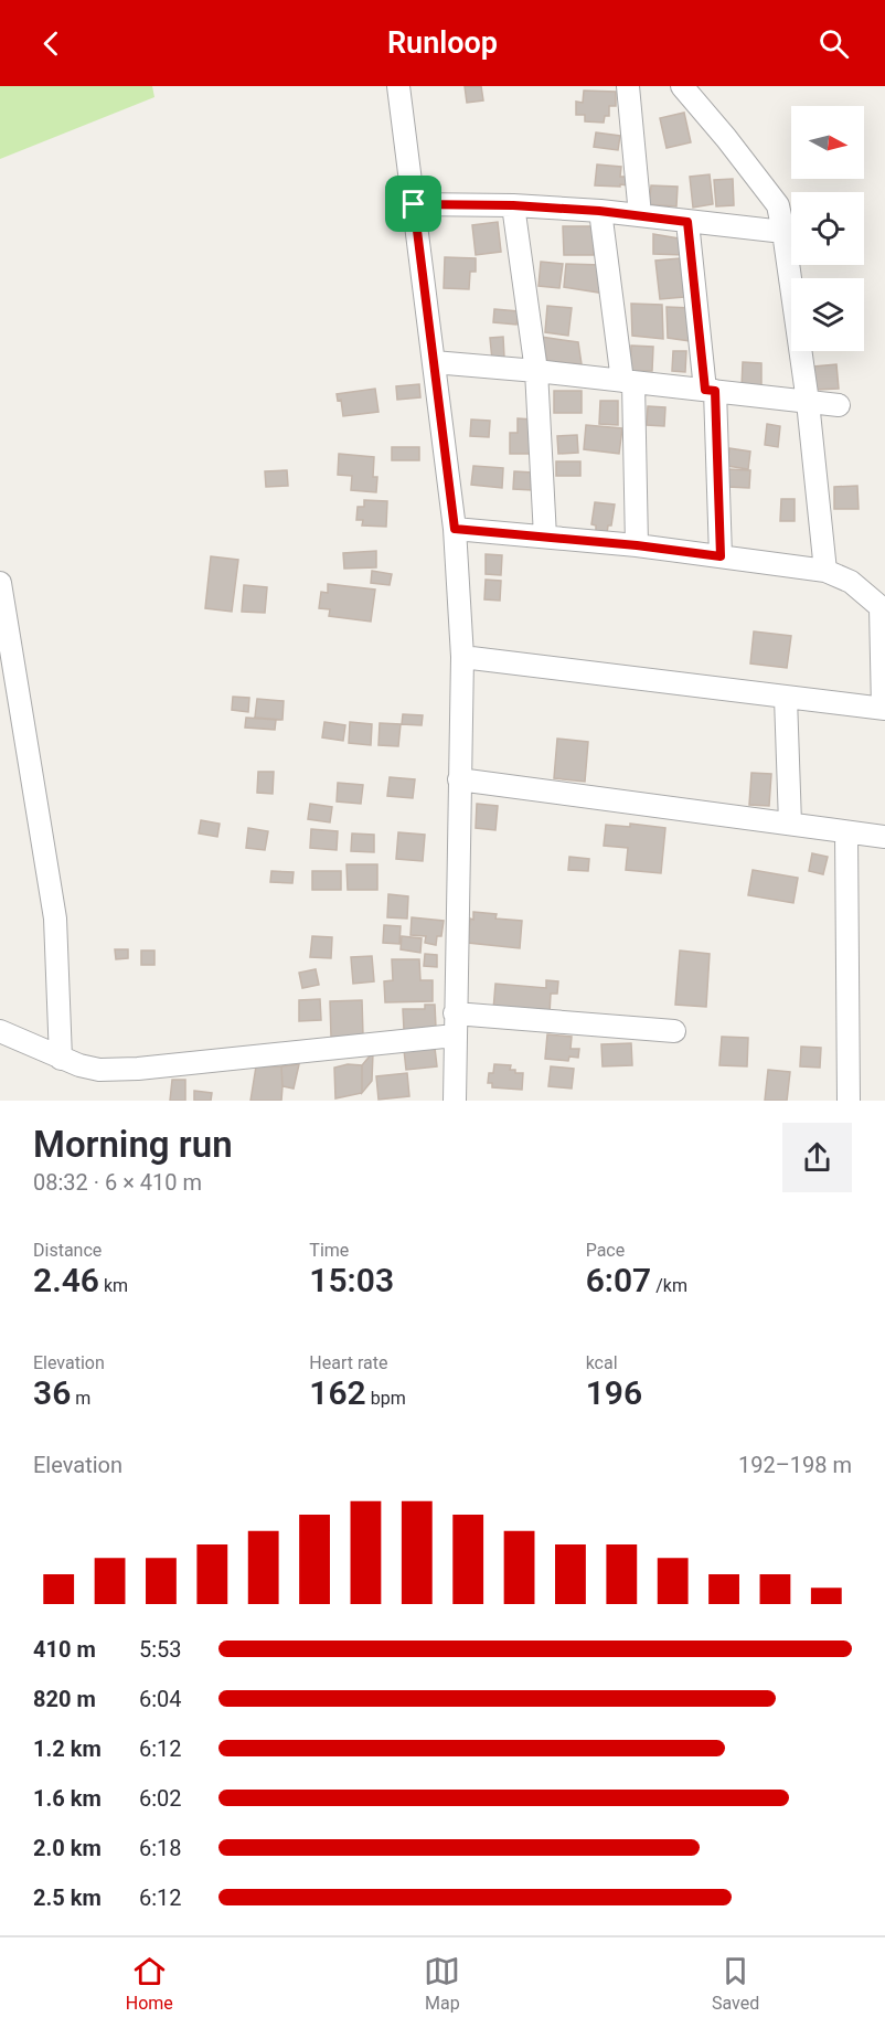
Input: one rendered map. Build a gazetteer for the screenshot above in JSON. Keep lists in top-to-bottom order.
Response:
{
  "north": "right",
  "page": {
    "header": "Runloop",
    "heading": ["Morning run", "08:32 · 6 × 410 m"],
    "stats": [
      ["Distance", "2.46 km"],
      ["Time", "15:03"],
      ["Pace", "6:07 /km"],
      ["Elevation", "36 m"],
      ["Heart rate", "162 bpm"],
      ["kcal", "196"]
    ],
    "chart": ["Elevation", "192–198 m"],
    "list": [
      {
        "name": "410 m",
        "note": "5:53"
      },
      {
        "name": "820 m",
        "note": "6:04"
      },
      {
        "name": "1.2 km",
        "note": "6:12"
      },
      {
        "name": "1.6 km",
        "note": "6:02"
      },
      {
        "name": "2.0 km",
        "note": "6:18"
      },
      {
        "name": "2.5 km",
        "note": "6:12"
      }
    ],
    "tabs": ["Home", "Map", "Saved"]
  }
}
